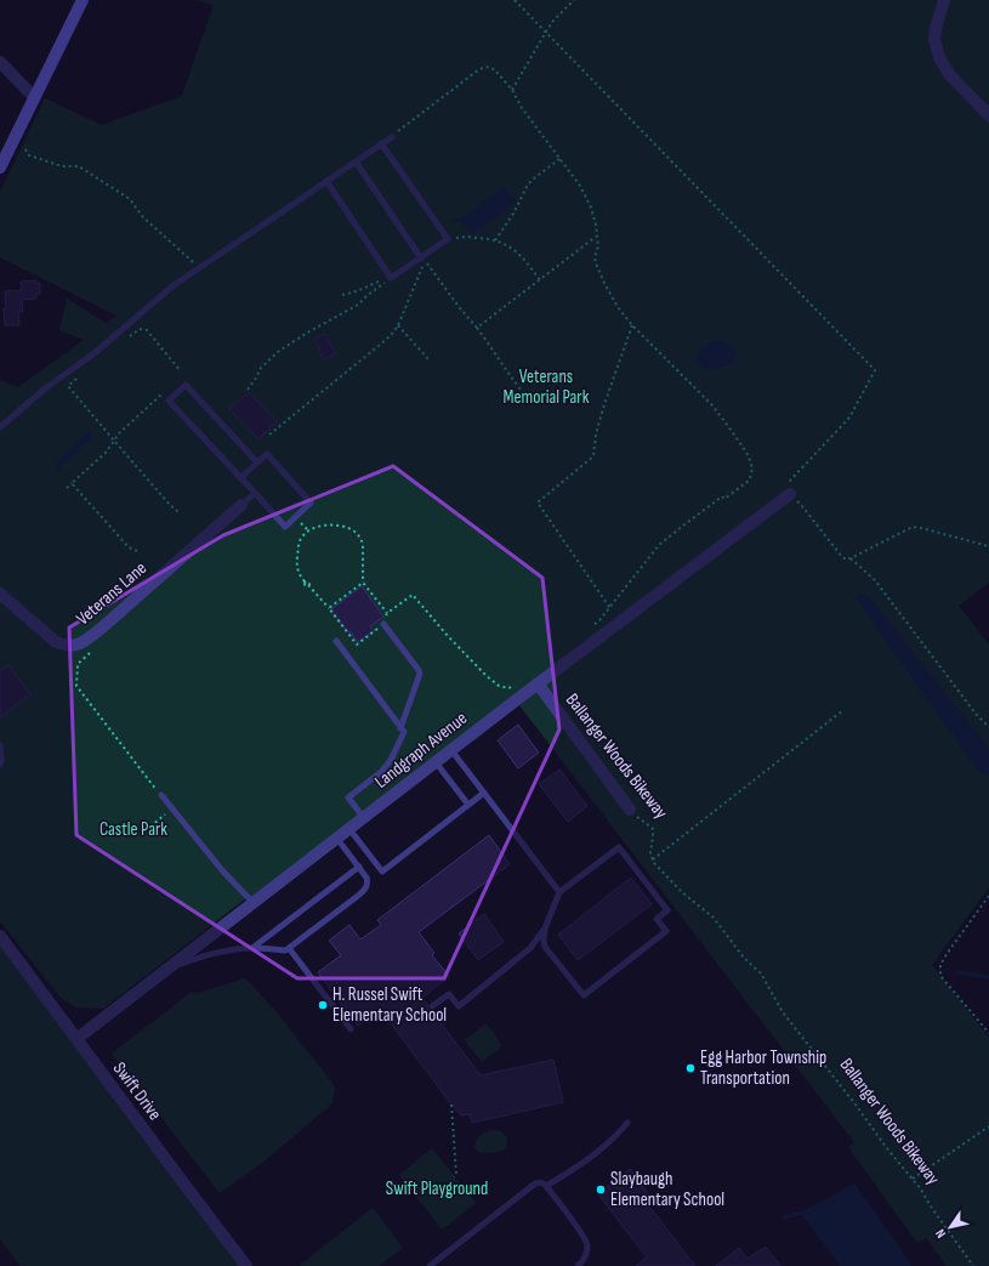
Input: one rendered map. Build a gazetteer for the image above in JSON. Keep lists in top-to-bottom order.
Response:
{
  "streets": {
    "street": [
      "Veterans Lane",
      "Landgraph Avenue",
      "Ballanger Woods Bikeway",
      "Swift Drive"
    ]
  },
  "crossings": [
    ["Landgraph Avenue", "Ballanger Woods Bikeway"],
    ["Landgraph Avenue", "Swift Drive"]
  ],
  "parks": ["Veterans Memorial Park", "Castle Park", "Swift Playground"],
  "places": ["H. Russel Swift Elementary School", "Egg Harbor Township Transportation", "Slaybaugh Elementary School"],
  "north": "bottom left"
}
